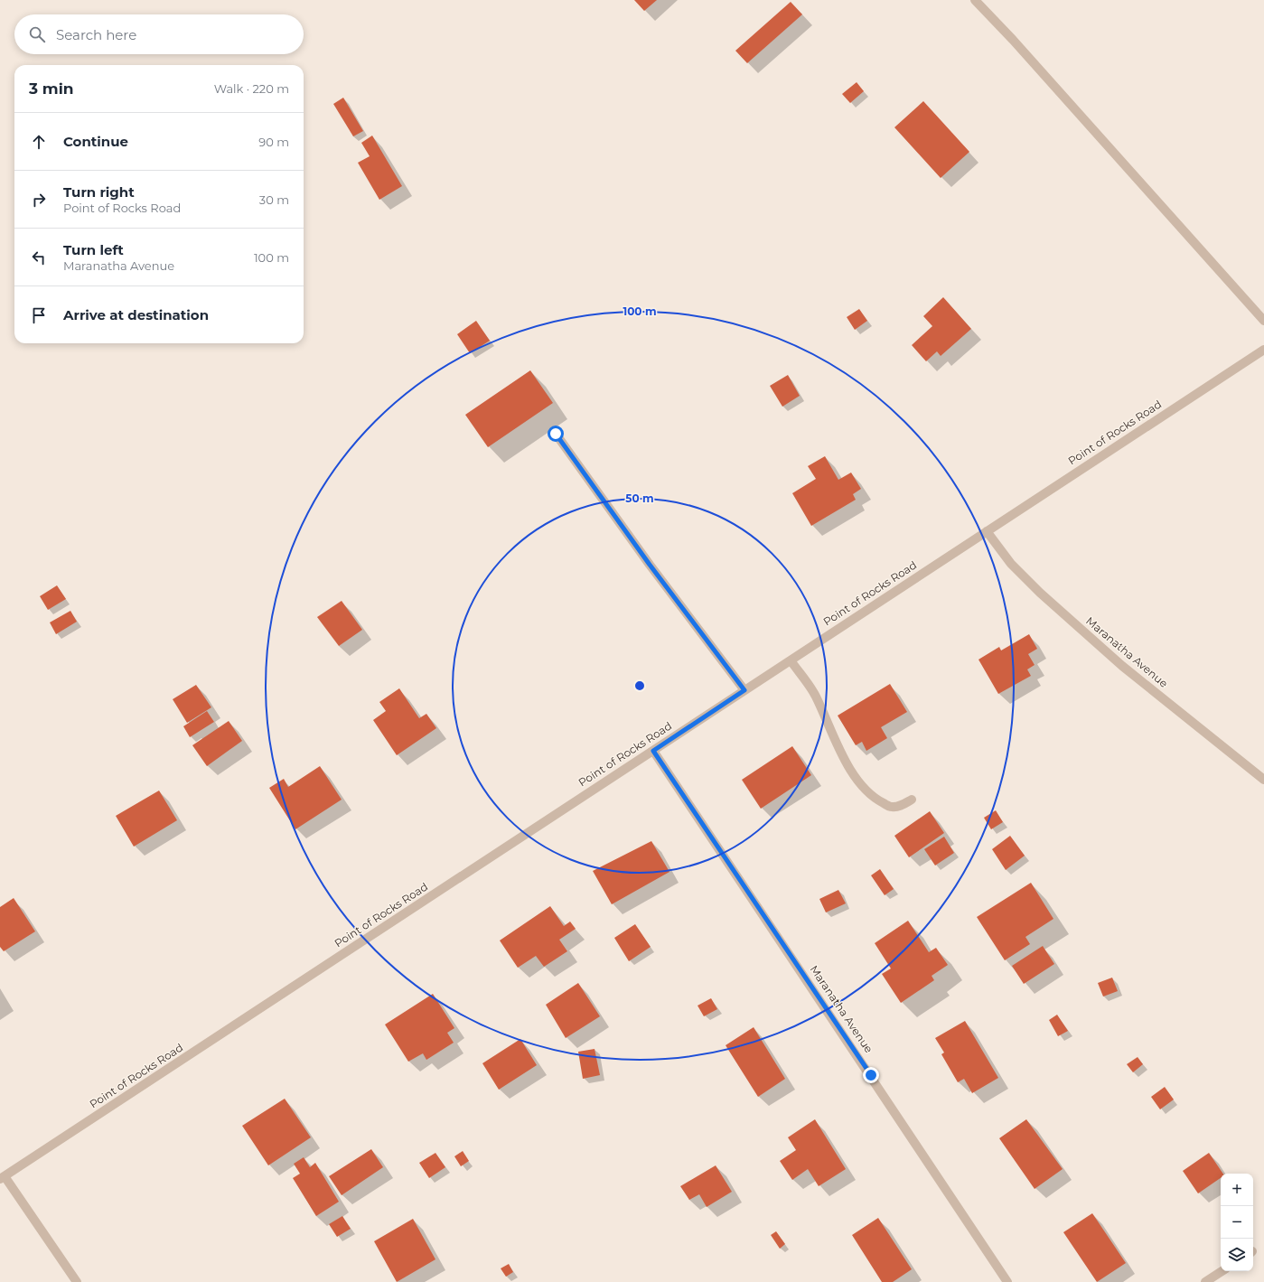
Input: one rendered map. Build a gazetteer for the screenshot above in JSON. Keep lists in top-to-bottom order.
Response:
{
  "streets": {
    "street": ["Point of Rocks Road", "Maranatha Avenue"]
  },
  "crossings": [
    ["Point of Rocks Road", "Maranatha Avenue"]
  ],
  "page": {
    "search": "Search here",
    "heading": ["3 min", "Walk · 220 m"],
    "list": [
      ["Continue", "90 m"],
      ["Turn right", "Point of Rocks Road", "30 m"],
      ["Turn left", "Maranatha Avenue", "100 m"],
      "Arrive at destination"
    ],
    "map_buttons": ["+", "−"]
  },
  "rings": ["100 m", "50 m"]
}
